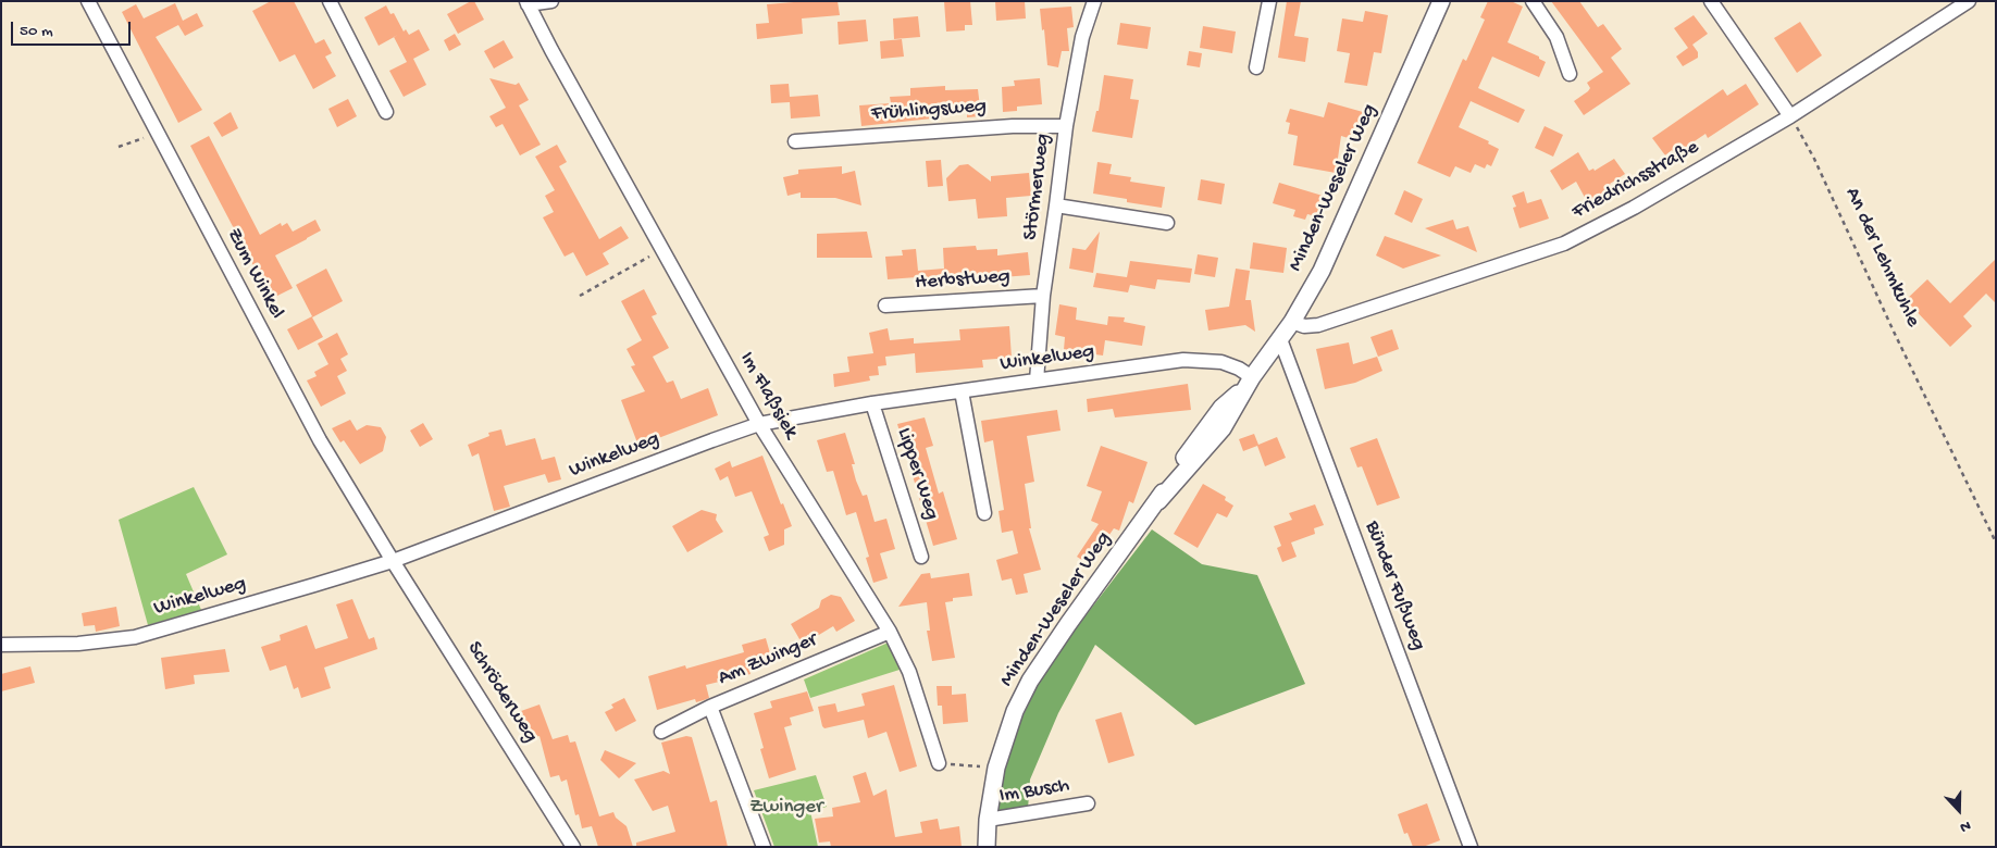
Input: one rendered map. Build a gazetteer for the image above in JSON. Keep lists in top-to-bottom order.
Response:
{
  "streets": {
    "street": [
      "Frühlingsweg",
      "Friedrichsstraße",
      "Störmerweg",
      "Minden-Weseler Weg",
      "Zum Winkel",
      "Herbstweg",
      "Winkelweg",
      "Im Flaßsiek",
      "Lipper Weg",
      "Bünder Fußweg",
      "Am Zwinger",
      "Schröderweg",
      "Im Busch"
    ],
    "path": ["An der Lehmkuhle"]
  },
  "crossings": [
    ["Frühlingsweg", "Störmerweg"],
    ["Friedrichsstraße", "Minden-Weseler Weg"],
    ["Friedrichsstraße", "An der Lehmkuhle"],
    ["Störmerweg", "Herbstweg"],
    ["Störmerweg", "Winkelweg"],
    ["Minden-Weseler Weg", "Winkelweg"],
    ["Minden-Weseler Weg", "Bünder Fußweg"],
    ["Minden-Weseler Weg", "Im Busch"],
    ["Zum Winkel", "Winkelweg"],
    ["Zum Winkel", "Schröderweg"],
    ["Winkelweg", "Im Flaßsiek"],
    ["Winkelweg", "Lipper Weg"],
    ["Winkelweg", "Schröderweg"],
    ["Im Flaßsiek", "Am Zwinger"]
  ],
  "parks": ["Zwinger"],
  "scale_bar": "50 m",
  "north": "bottom"
}
